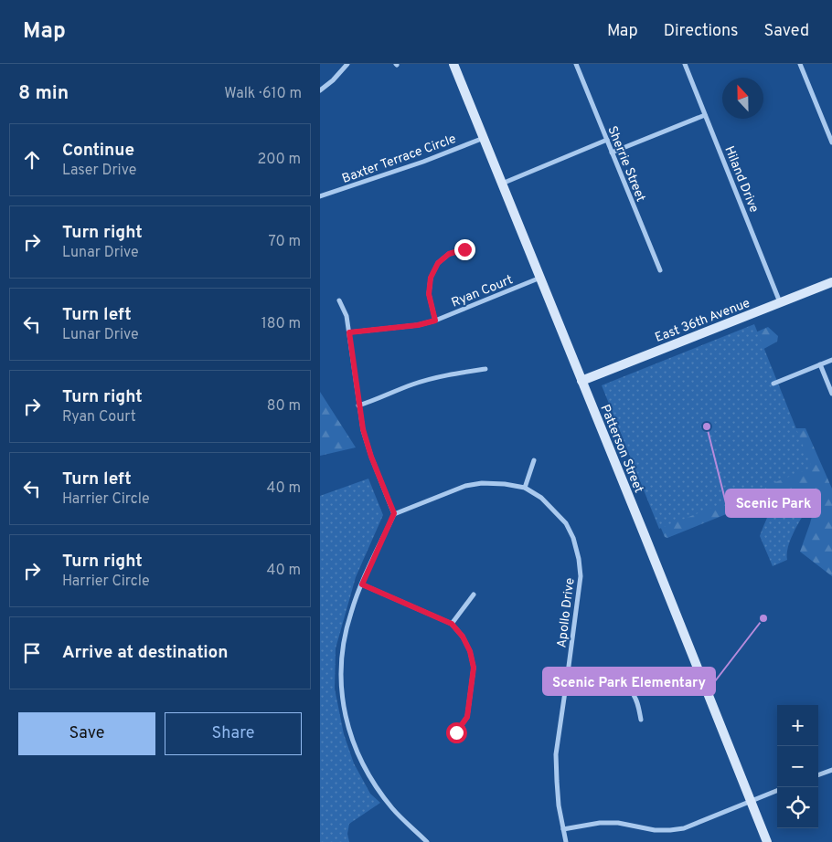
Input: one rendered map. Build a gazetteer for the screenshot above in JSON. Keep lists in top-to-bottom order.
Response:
{
  "streets": {
    "street": [
      "Baxter Terrace Circle",
      "Sherrie Street",
      "Hiland Drive",
      "Ryan Court",
      "East 36th Avenue",
      "Patterson Street",
      "Apollo Drive"
    ]
  },
  "crossings": [
    ["Baxter Terrace Circle", "Patterson Street"],
    ["Hiland Drive", "East 36th Avenue"],
    ["Ryan Court", "Patterson Street"],
    ["East 36th Avenue", "Patterson Street"]
  ],
  "places": ["Scenic Park", "Scenic Park Elementary"],
  "north": "top",
  "page": {
    "header": "Map",
    "nav": ["Map", "Directions", "Saved"],
    "heading": ["8 min", "Walk · 610 m"],
    "list": [
      ["Continue", "Laser Drive", "200 m"],
      ["Turn right", "Lunar Drive", "70 m"],
      ["Turn left", "Lunar Drive", "180 m"],
      ["Turn right", "Ryan Court", "80 m"],
      ["Turn left", "Harrier Circle", "40 m"],
      ["Turn right", "Harrier Circle", "40 m"],
      "Arrive at destination"
    ],
    "buttons": ["Save", "Share"],
    "map_buttons": ["+", "−"]
  }
}
